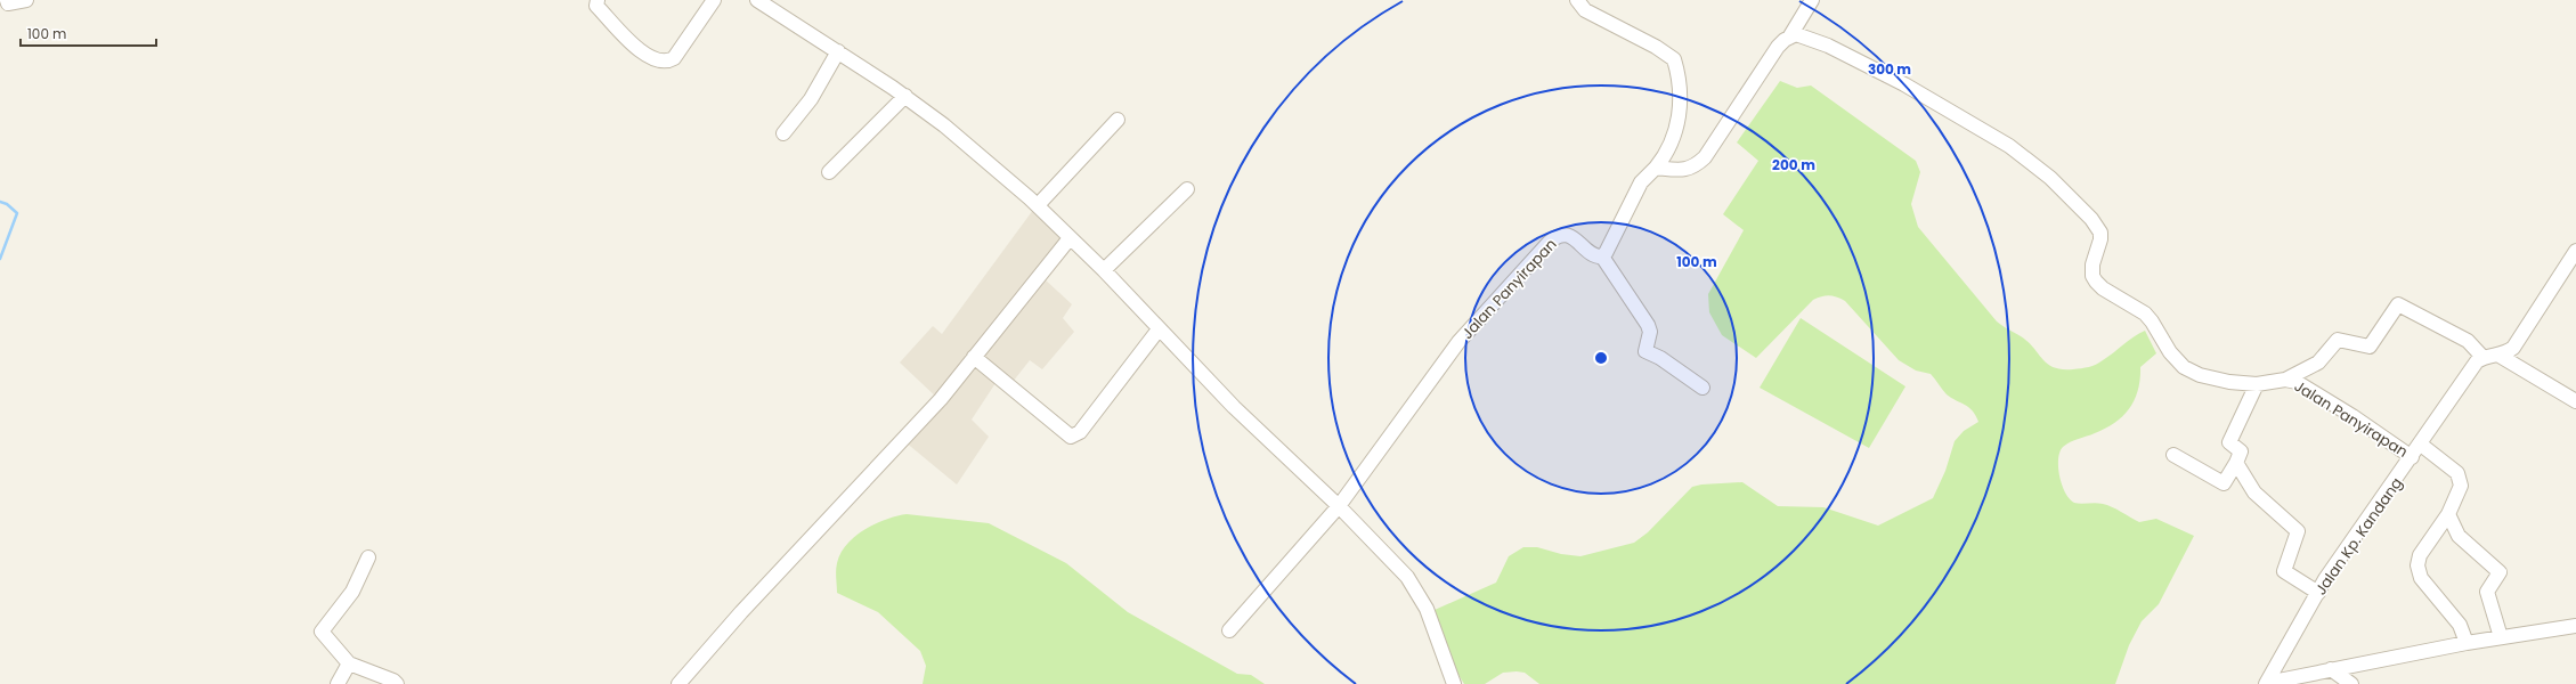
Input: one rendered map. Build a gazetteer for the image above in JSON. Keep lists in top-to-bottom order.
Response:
{
  "streets": {
    "street": ["Jalan Panyirapan", "Jalan Kp. Kandang"]
  },
  "crossings": [
    ["Jalan Panyirapan", "Jalan Kp. Kandang"]
  ],
  "scale_bar": "100 m",
  "rings": ["300 m", "200 m", "100 m"]
}
